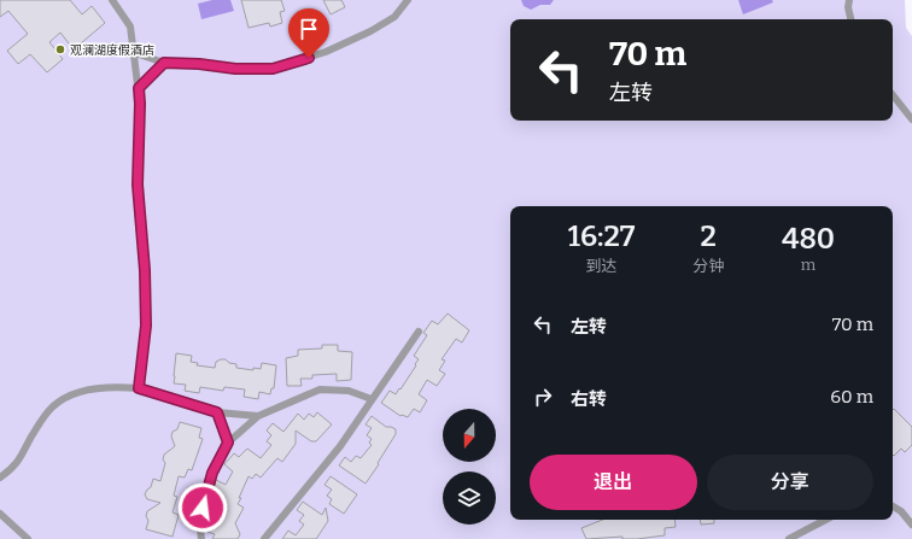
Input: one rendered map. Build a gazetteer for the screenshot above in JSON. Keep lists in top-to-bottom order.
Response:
{
  "places": ["观澜湖度假酒店"],
  "north": "bottom",
  "page": {
    "turn": ["70 m", "左转"],
    "eta": [
      "16:27",
      "到达",
      "2",
      "分钟",
      "480",
      "m"
    ],
    "list": [
      {
        "name": "左转",
        "value": "70 m"
      },
      {
        "name": "右转",
        "value": "60 m"
      }
    ],
    "buttons": ["退出", "分享"]
  }
}
